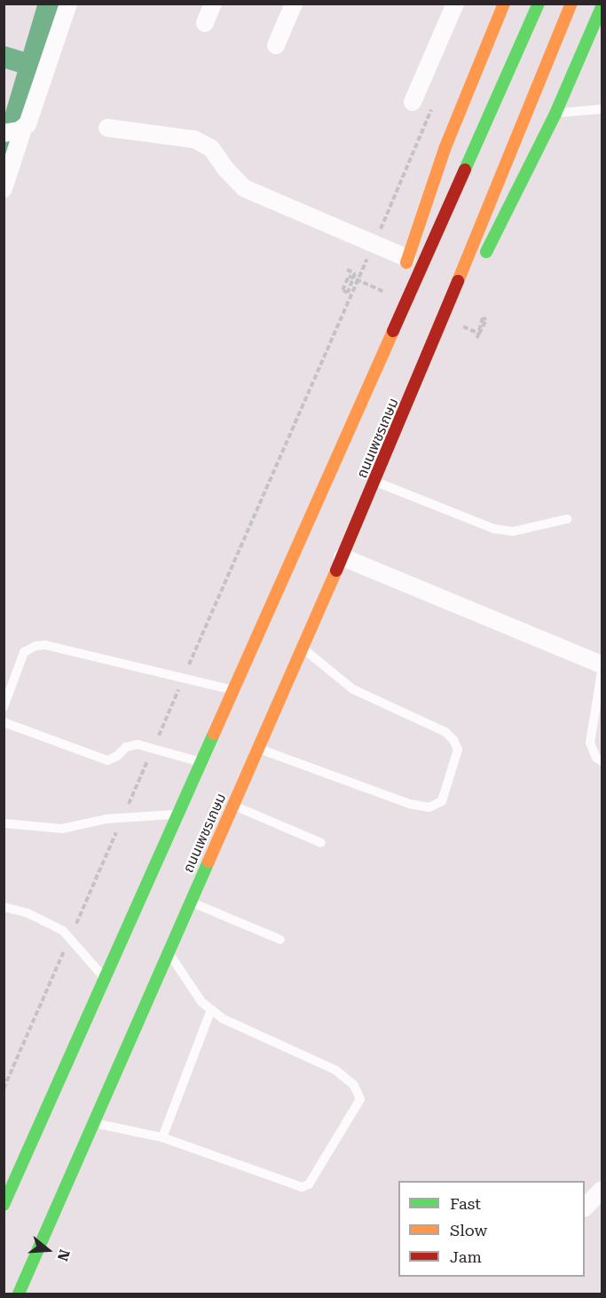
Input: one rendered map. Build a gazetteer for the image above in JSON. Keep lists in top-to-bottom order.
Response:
{
  "streets": {
    "main road": ["ถนนเพชรเกษม"]
  },
  "legend": ["Fast", "Slow", "Jam"],
  "north": "right"
}
